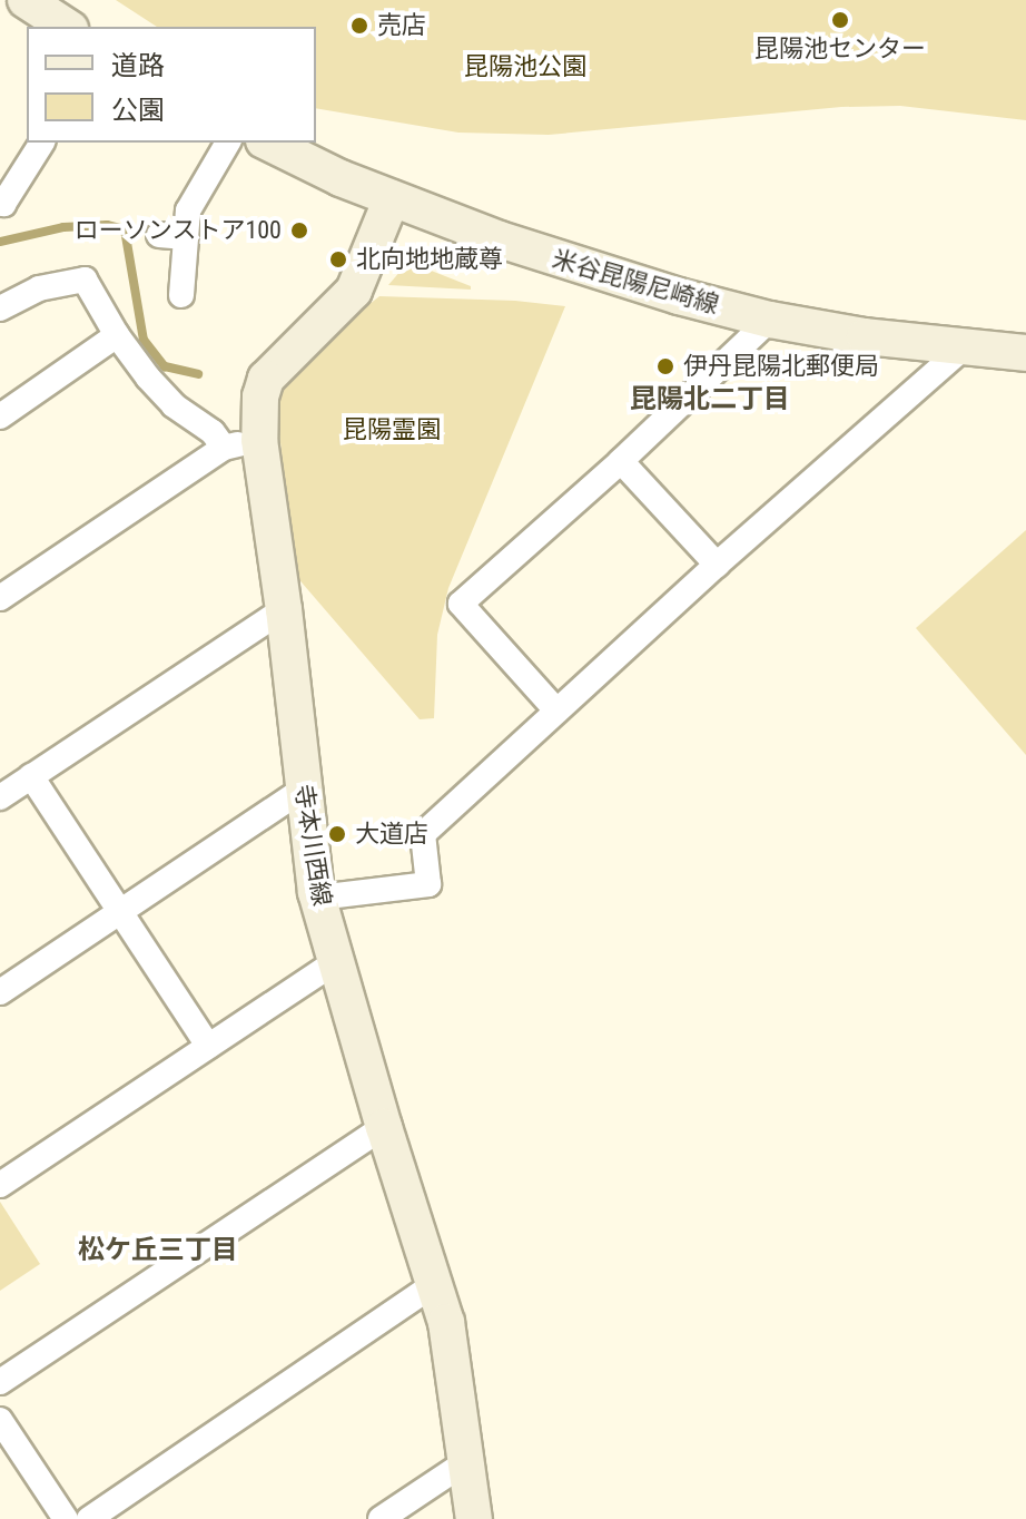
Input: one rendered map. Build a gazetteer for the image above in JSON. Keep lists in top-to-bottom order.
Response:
{
  "streets": {
    "main road": ["米谷昆陽尼崎線", "寺本川西線"]
  },
  "crossings": [
    ["米谷昆陽尼崎線", "寺本川西線"]
  ],
  "districts": ["昆陽北二丁目", "松ケ丘三丁目"],
  "parks": ["昆陽池公園", "昆陽霊園"],
  "places": [
    "昆陽池センター",
    "売店",
    "ローソンストア100",
    "北向地地蔵尊",
    "伊丹昆陽北郵便局",
    "大道店"
  ],
  "legend": ["道路", "公園"]
}
